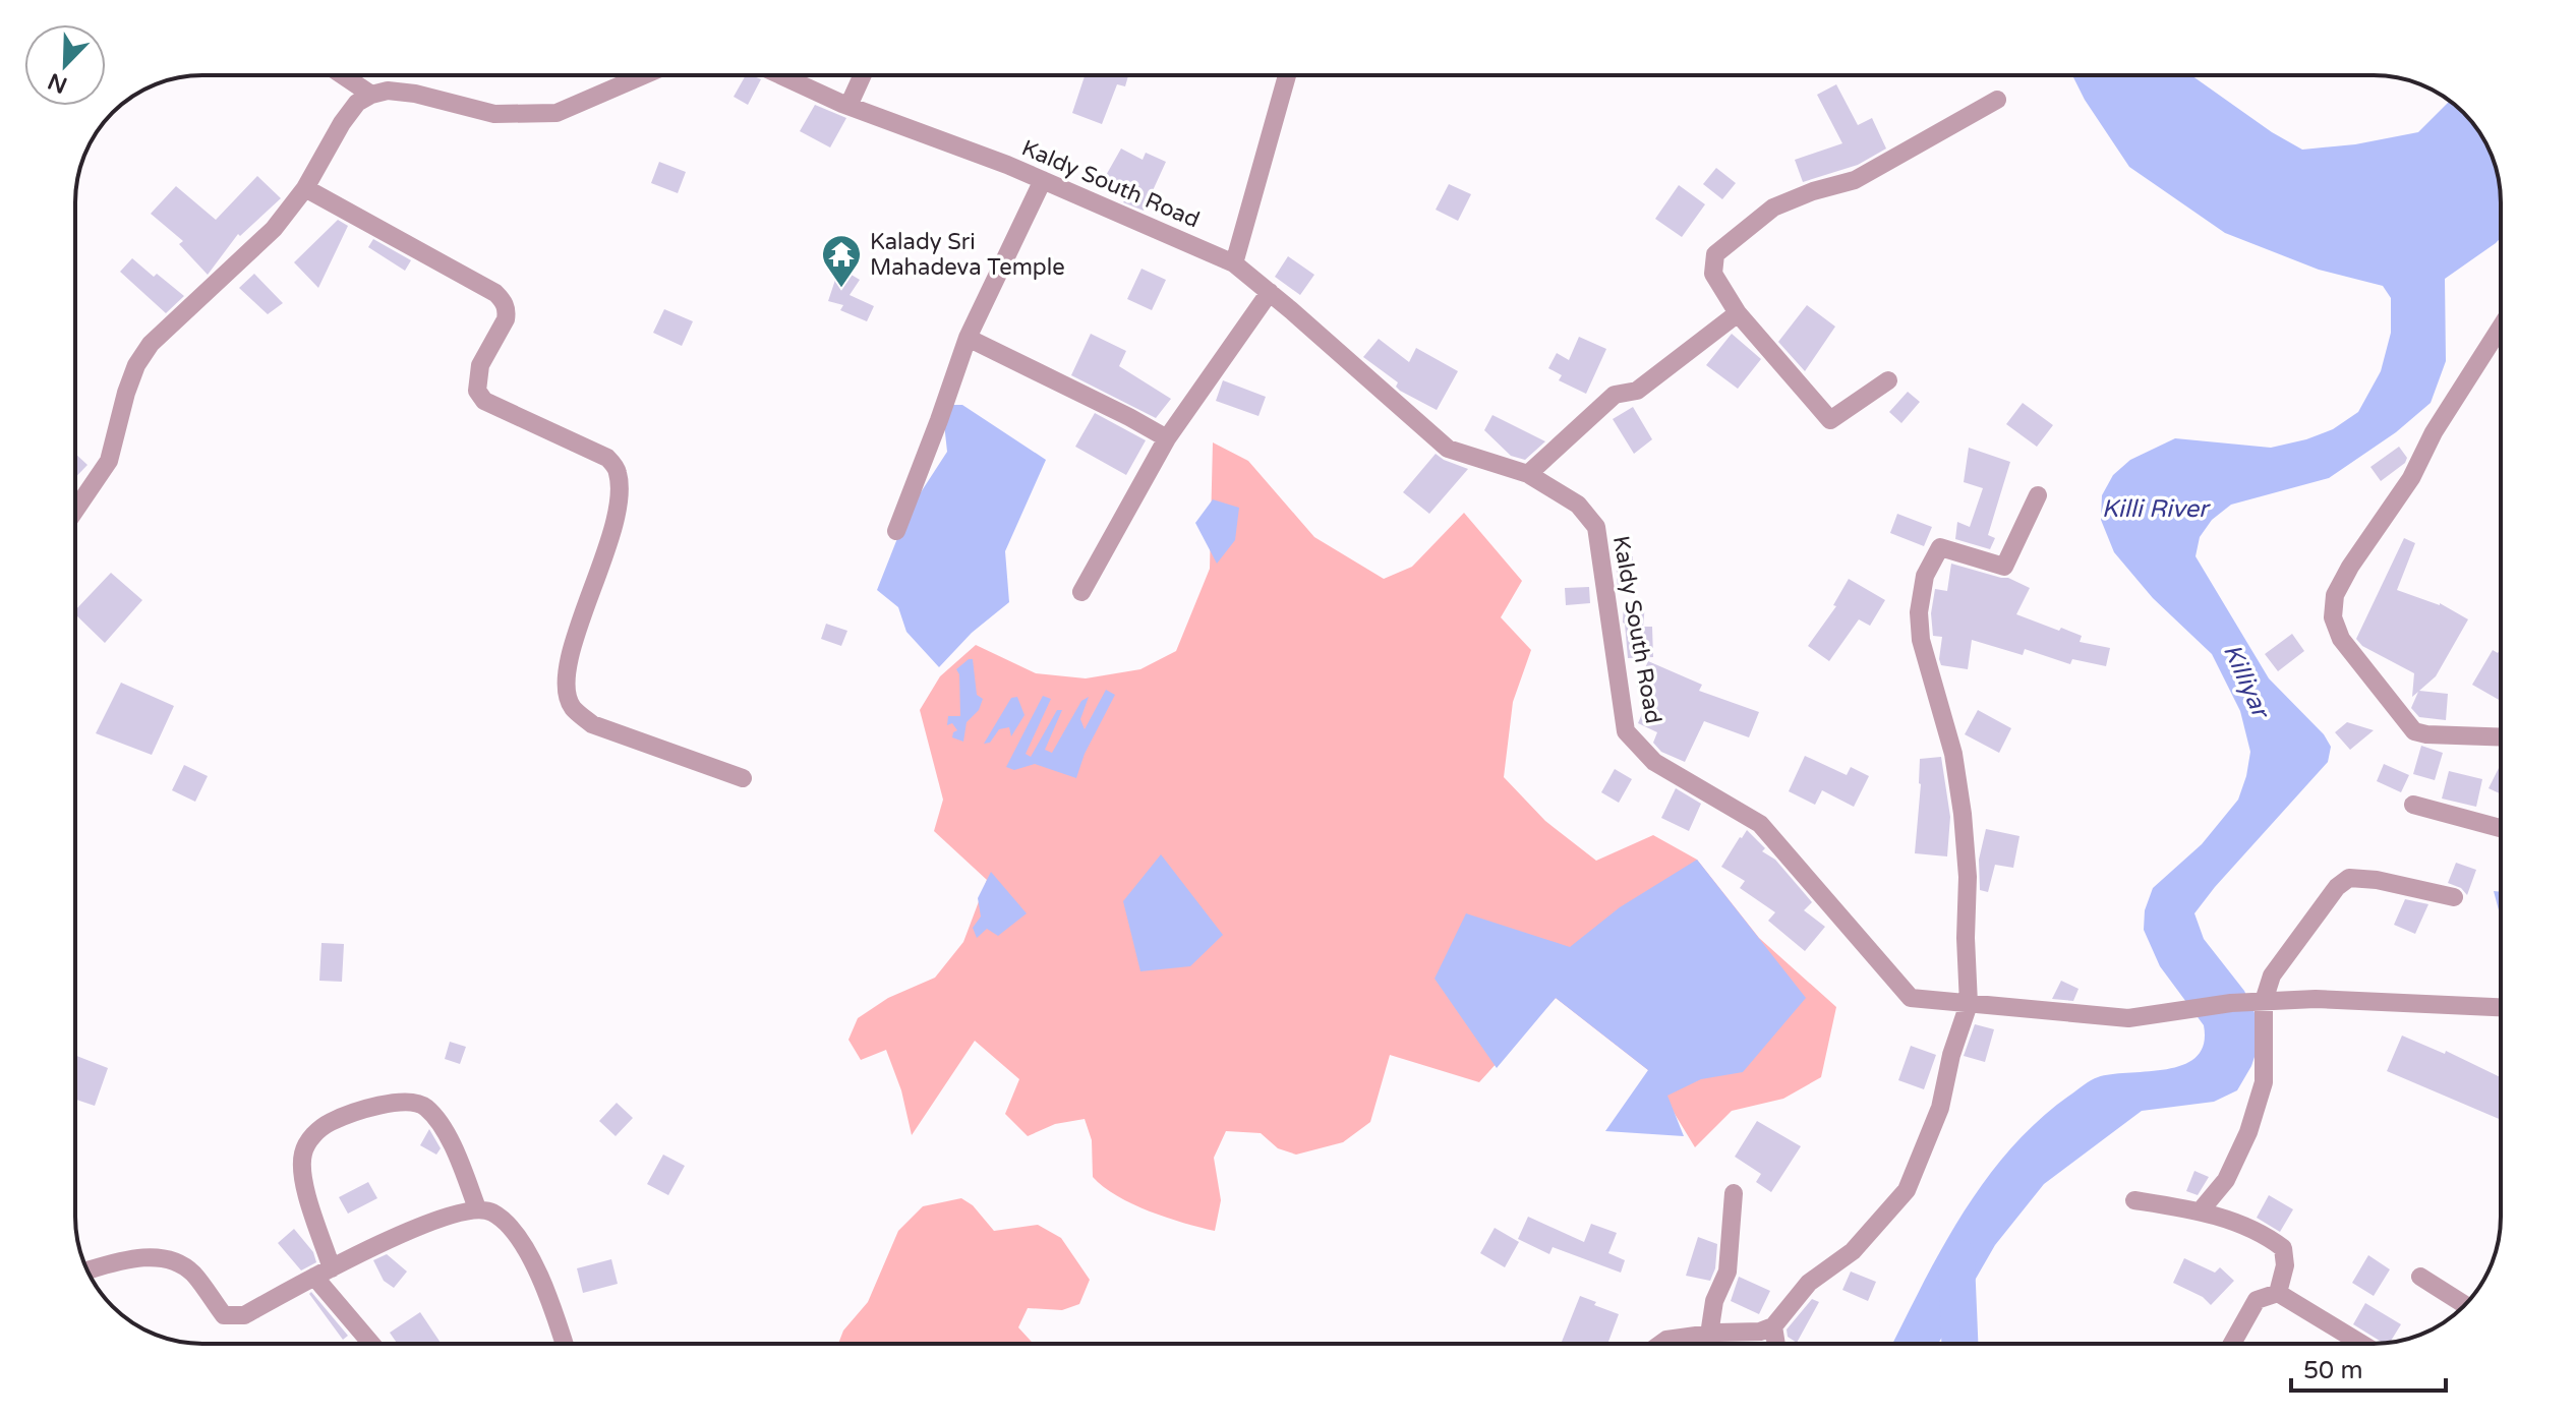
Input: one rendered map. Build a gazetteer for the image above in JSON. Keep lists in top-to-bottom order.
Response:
{
  "streets": {
    "street": ["Kaldy South Road"]
  },
  "water": ["Killi River", "Killiyar"],
  "places": {
    "temple": ["Kalady Sri Mahadeva Temple"]
  },
  "scale_bar": "50 m",
  "north": "bottom left"
}
